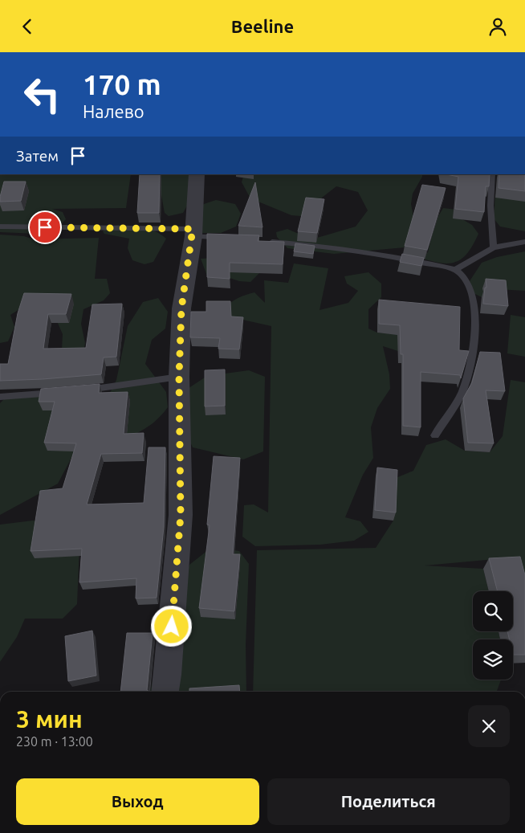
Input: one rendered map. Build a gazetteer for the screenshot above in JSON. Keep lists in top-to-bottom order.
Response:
{
  "page": {
    "header": "Beeline",
    "turn": ["170 m", "Налево"],
    "then": "Затем",
    "heading": ["3 мин", "230 m · 13:00"],
    "buttons": ["Выход", "Поделиться"]
  }
}
